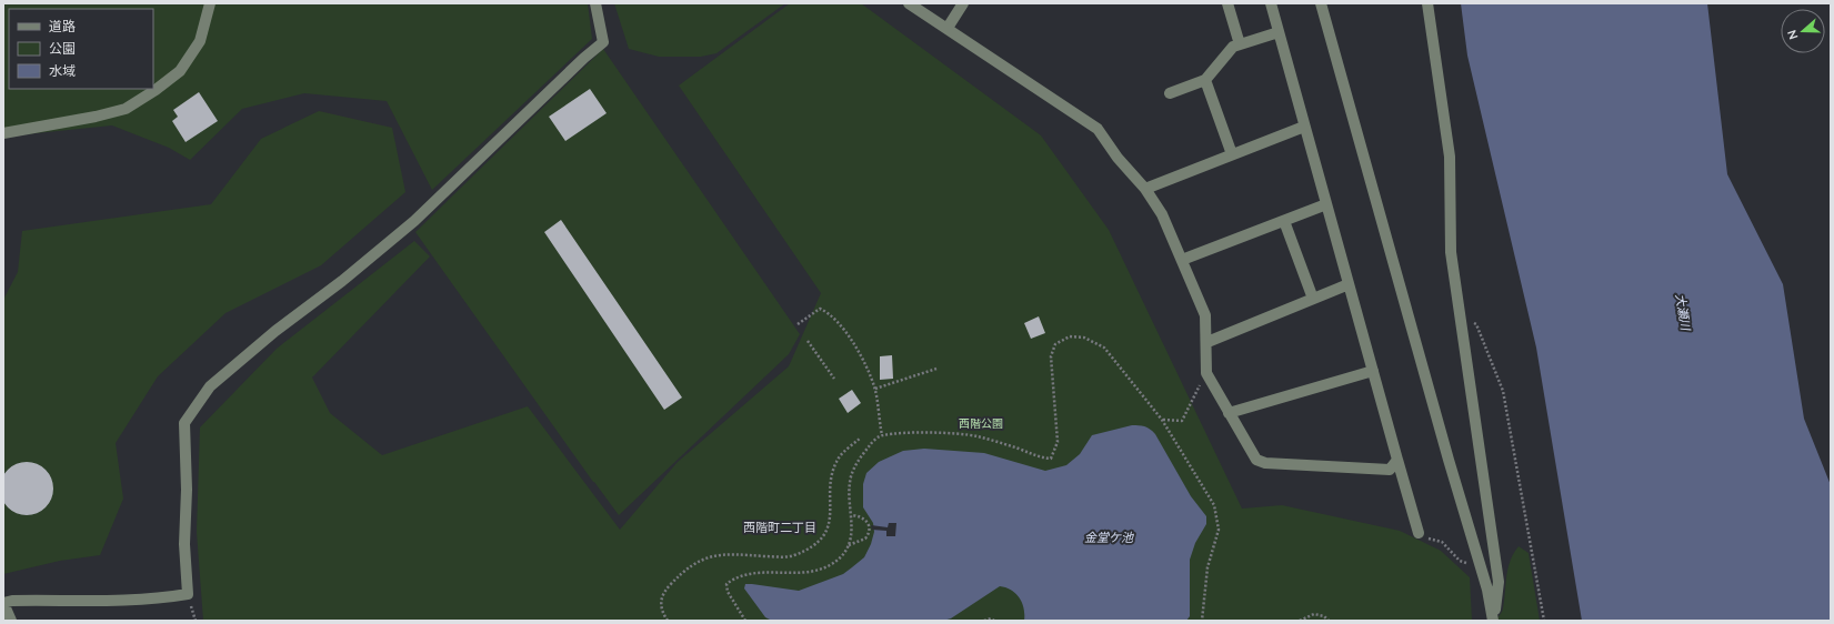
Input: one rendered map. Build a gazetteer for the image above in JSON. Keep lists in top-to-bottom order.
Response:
{
  "districts": ["西階町二丁目"],
  "water": ["大瀬川", "金堂ケ池"],
  "parks": ["西階公園"],
  "legend": ["道路", "公園", "水域"],
  "north": "left"
}
